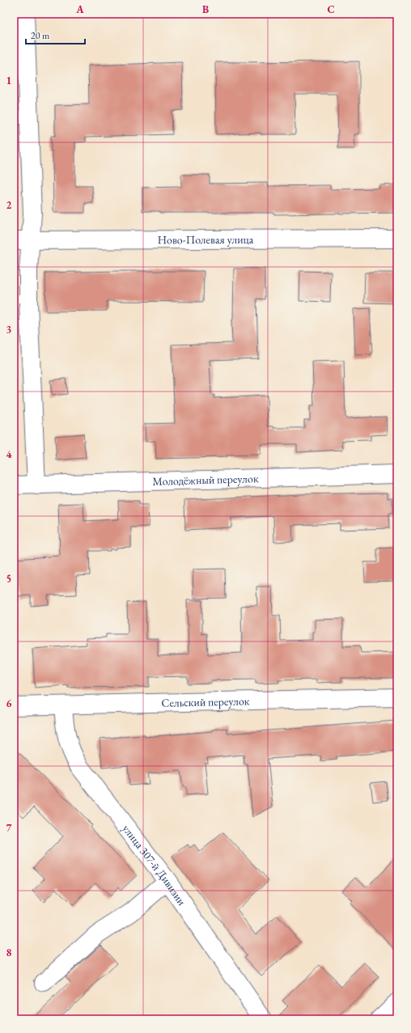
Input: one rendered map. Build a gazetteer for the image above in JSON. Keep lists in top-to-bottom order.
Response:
{
  "streets": {
    "street": [
      "Ново-Полевая улица",
      "Молодёжный переулок",
      "Сельский переулок",
      "улица 307-й Дивизии"
    ]
  },
  "crossings": [
    ["Сельский переулок", "улица 307-й Дивизии"]
  ],
  "scale_bar": "20 m",
  "grid": {
    "columns": ["A", "B", "C"],
    "rows": [
      "1",
      "2",
      "3",
      "4",
      "5",
      "6",
      "7",
      "8"
    ]
  }
}
